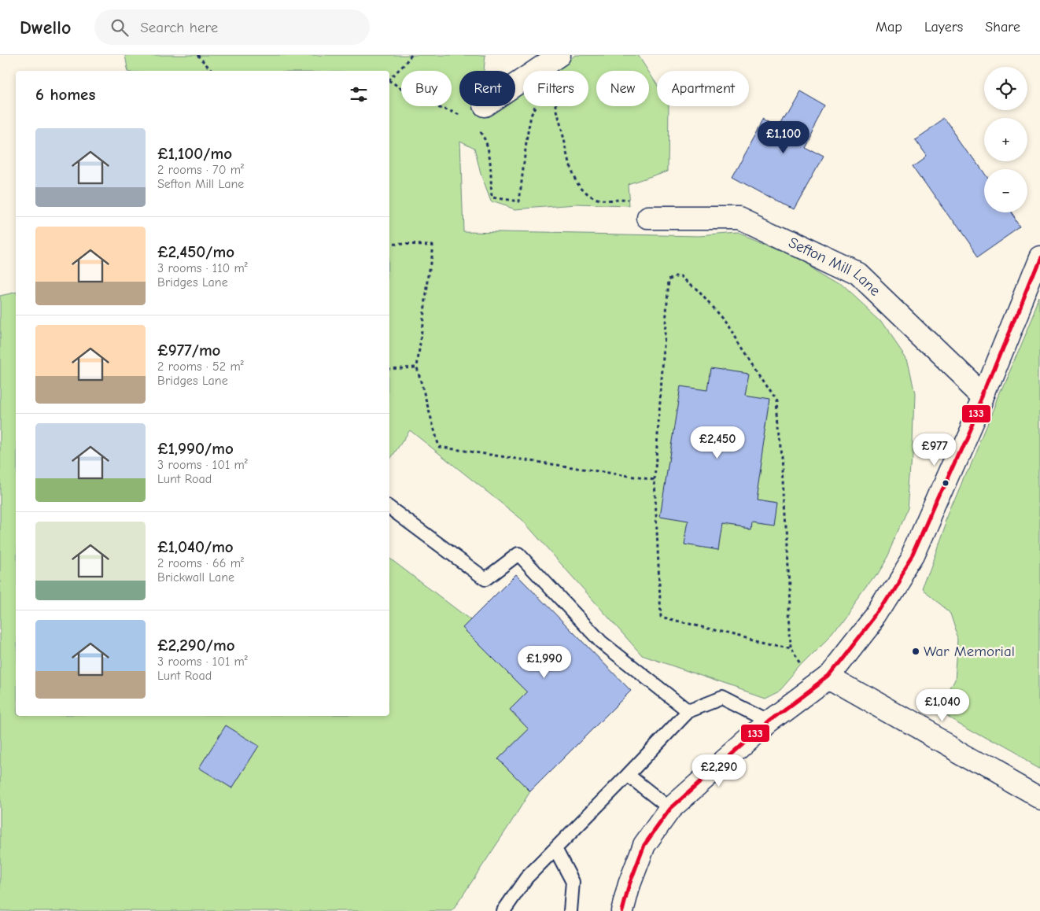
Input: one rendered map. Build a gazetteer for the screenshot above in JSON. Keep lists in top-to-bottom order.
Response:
{
  "streets": {
    "street": ["Sefton Mill Lane"]
  },
  "places": ["War Memorial"],
  "lines": ["transit line 133"],
  "page": {
    "header": "Dwello",
    "search": "Search here",
    "nav": ["Map", "Layers", "Share"],
    "map_buttons": ["+", "−"],
    "chip": [
      "Buy",
      "Rent",
      "Filters",
      "New",
      "Apartment"
    ],
    "heading": "6 homes",
    "list": [
      {
        "name": "£1,100/mo",
        "note": "2 rooms · 70 m² · Sefton Mill Lane"
      },
      {
        "name": "£2,450/mo",
        "note": "3 rooms · 110 m² · Bridges Lane"
      },
      {
        "name": "£977/mo",
        "note": "2 rooms · 52 m² · Bridges Lane"
      },
      {
        "name": "£1,990/mo",
        "note": "3 rooms · 101 m² · Lunt Road"
      },
      {
        "name": "£1,040/mo",
        "note": "2 rooms · 66 m² · Brickwall Lane"
      },
      {
        "name": "£2,290/mo",
        "note": "3 rooms · 101 m² · Lunt Road"
      }
    ],
    "price": [
      "£1,100",
      "£2,450",
      "£977",
      "£1,990",
      "£1,040",
      "£2,290"
    ]
  }
}
